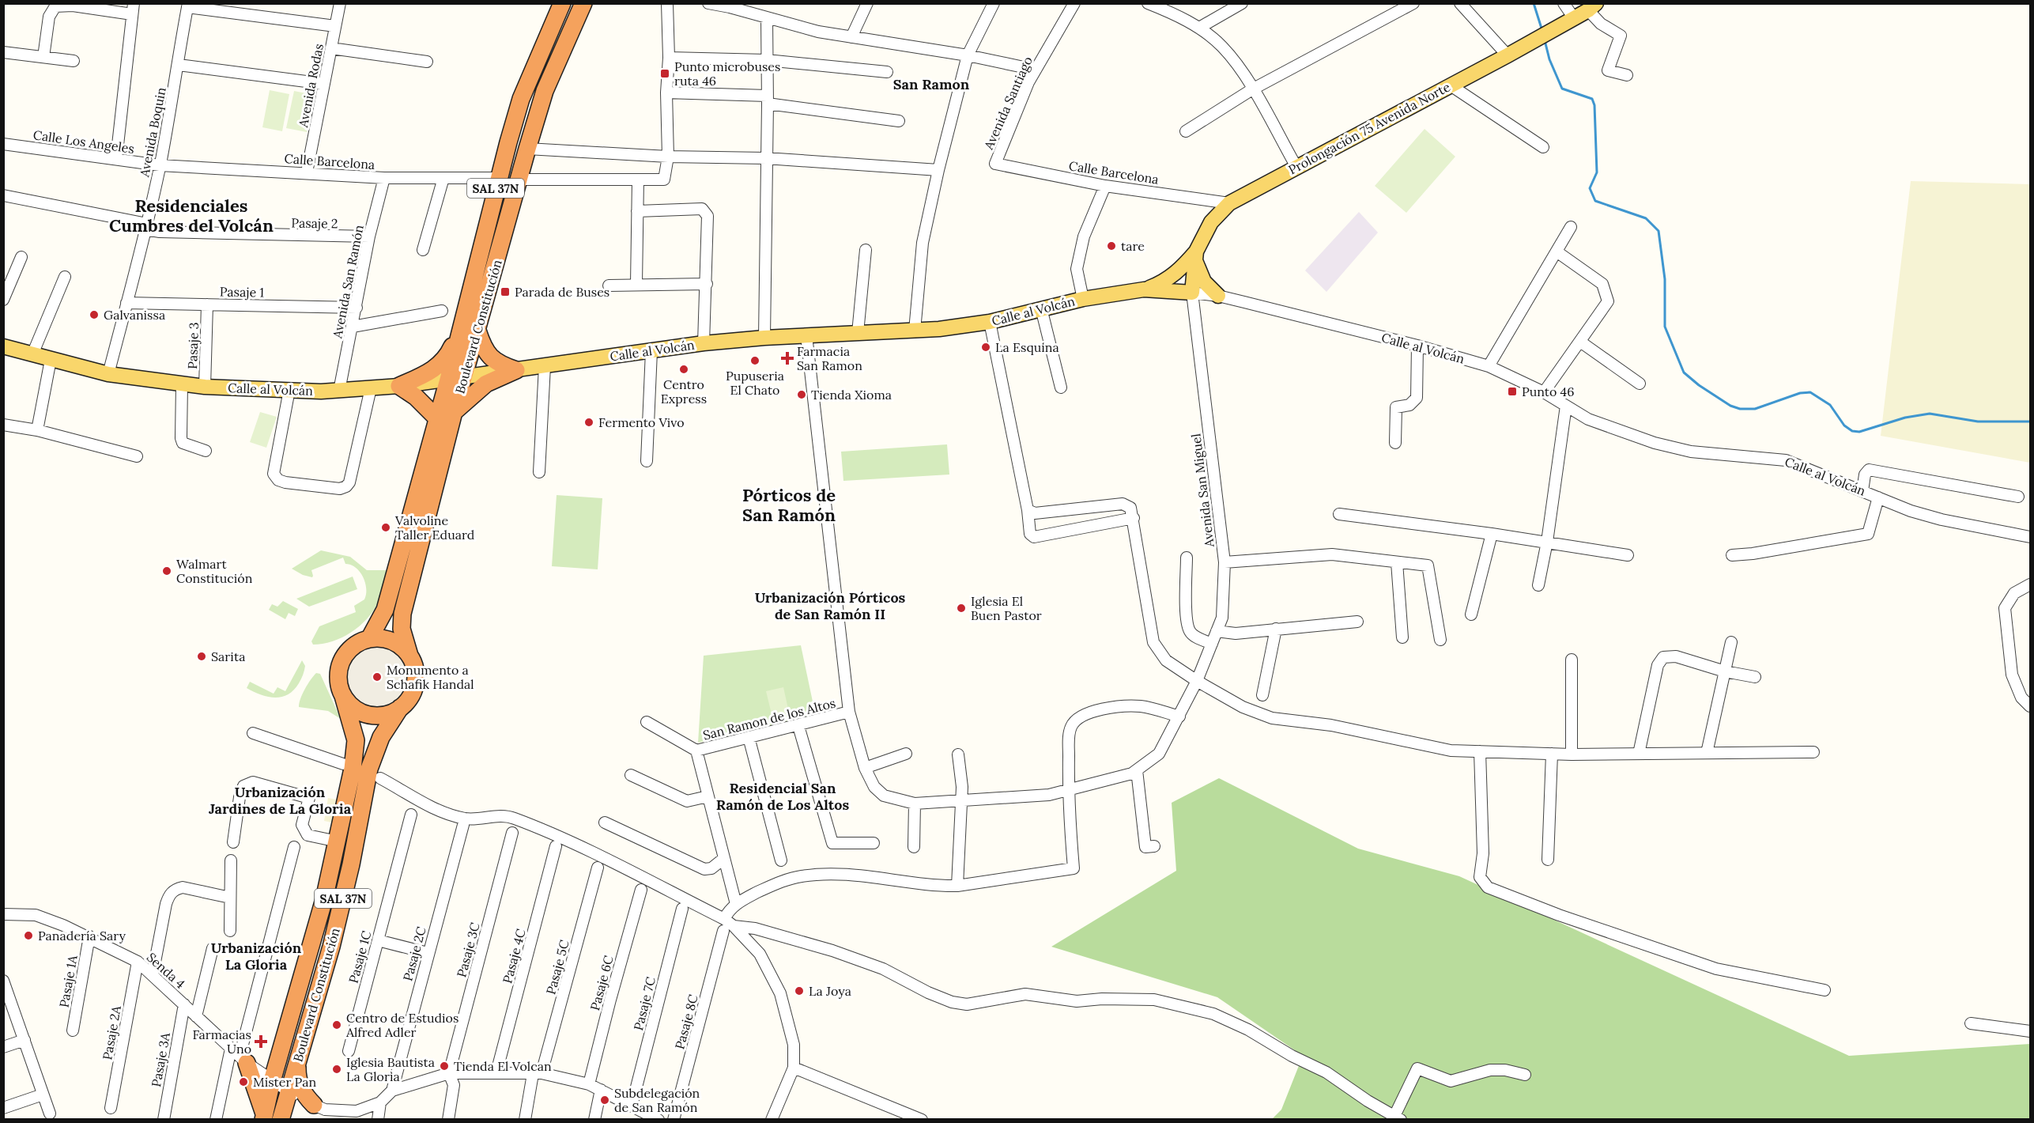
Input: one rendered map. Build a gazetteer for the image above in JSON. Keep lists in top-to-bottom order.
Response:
{
  "streets": {
    "highway": ["SAL 37N", "Boulevard Constitución"],
    "main road": ["Prolongación 75 Avenida Norte", "Calle al Volcán"],
    "street": [
      "Avenida Rodas",
      "Avenida Santiago",
      "Avenida Boquin",
      "Calle Los Angeles",
      "Calle Barcelona",
      "Pasaje 2",
      "Avenida San Ramón",
      "Pasaje 1",
      "Pasaje 3",
      "Avenida San Miguel",
      "San Ramon de los Altos",
      "Pasaje 3C",
      "Pasaje 2C",
      "Pasaje 4C",
      "Pasaje 1C",
      "Pasaje 5C",
      "Senda 4",
      "Pasaje 1A",
      "Pasaje 6C",
      "Pasaje 7C",
      "Pasaje 8C",
      "Pasaje 2A",
      "Pasaje 3A"
    ]
  },
  "crossings": [
    ["Avenida Rodas", "Calle Barcelona"],
    ["Avenida Santiago", "Calle Barcelona"],
    ["Prolongación 75 Avenida Norte", "Calle Barcelona"],
    ["Prolongación 75 Avenida Norte", "Calle al Volcán"],
    ["Prolongación 75 Avenida Norte", "Avenida San Miguel"],
    ["Avenida Boquin", "Calle Los Angeles"],
    ["Avenida Boquin", "Calle Barcelona"],
    ["Avenida Boquin", "Pasaje 2"],
    ["Avenida Boquin", "Pasaje 1"],
    ["Avenida Boquin", "Calle al Volcán"],
    ["Calle Los Angeles", "Calle Barcelona"],
    ["Calle Barcelona", "Avenida San Ramón"],
    ["Calle Barcelona", "Boulevard Constitución"],
    ["SAL 37N", "Boulevard Constitución"],
    ["Pasaje 2", "Avenida San Ramón"],
    ["Avenida San Ramón", "Pasaje 1"],
    ["Avenida San Ramón", "Calle al Volcán"],
    ["Pasaje 1", "Pasaje 3"],
    ["Calle al Volcán", "Boulevard Constitución"],
    ["Calle al Volcán", "Pasaje 3"],
    ["Calle al Volcán", "Avenida San Miguel"],
    ["Boulevard Constitución", "Senda 4"],
    ["Avenida San Miguel", "San Ramon de los Altos"],
    ["Senda 4", "Pasaje 1A"],
    ["Senda 4", "Pasaje 2A"],
    ["Senda 4", "Pasaje 3A"]
  ],
  "districts": [
    "San Ramon",
    "Residenciales Cumbres del Volcán",
    "Pórticos de San Ramón",
    "Urbanización Pórticos de San Ramón II",
    "Residencial San Ramón de Los Altos",
    "Urbanización Jardines de La Gloria",
    "Urbanización La Gloria"
  ],
  "places": {
    "transit": ["Punto microbuses ruta 46", "Parada de Buses", "Punto 46"],
    "other": [
      "tare",
      "Galvanissa",
      "La Esquina",
      "Pupuseria El Chato",
      "Centro Express",
      "Tienda Xioma",
      "Fermento Vivo",
      "Valvoline Taller Eduard",
      "Walmart Constitución",
      "Iglesia El Buen Pastor",
      "Sarita",
      "Monumento a Schafik Handal",
      "Panadería Sary",
      "La Joya",
      "Centro de Estudios Alfred Adler",
      "Tienda El Volcan",
      "Iglesia Bautista La Gloria",
      "Mister Pan",
      "Subdelegación de San Ramón"
    ],
    "health": ["Farmacia San Ramon", "Farmacias Uno"]
  }
}
